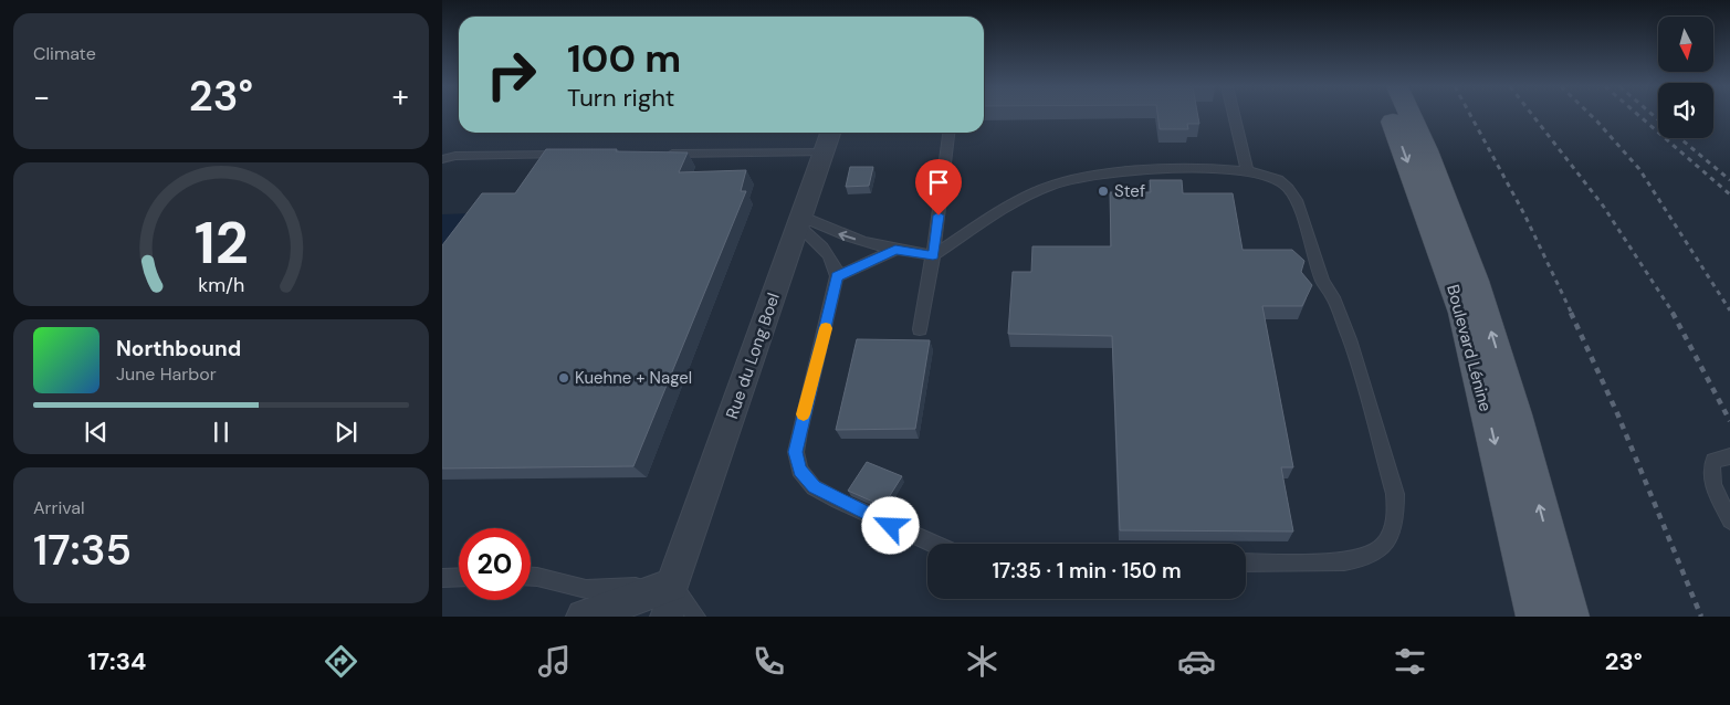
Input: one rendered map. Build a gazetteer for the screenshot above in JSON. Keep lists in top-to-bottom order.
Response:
{
  "streets": {
    "main road": ["Boulevard Lénine"],
    "street": ["Rue du Long Boel"]
  },
  "places": ["Stef", "Kuehne + Nagel"],
  "north": "bottom",
  "page": {
    "tile": [
      "Climate",
      ["Arrival", "17:35"]
    ],
    "turn": ["100 m", "Turn right"],
    "heat": ["−", "23°", "+"],
    "song": ["Northbound", "June Harbor"],
    "limit": "20",
    "trip": "17:35 · 1 min · 150 m",
    "tabs": ["17:34", "23°"],
    "gauge": ["12", "km/h"]
  }
}
